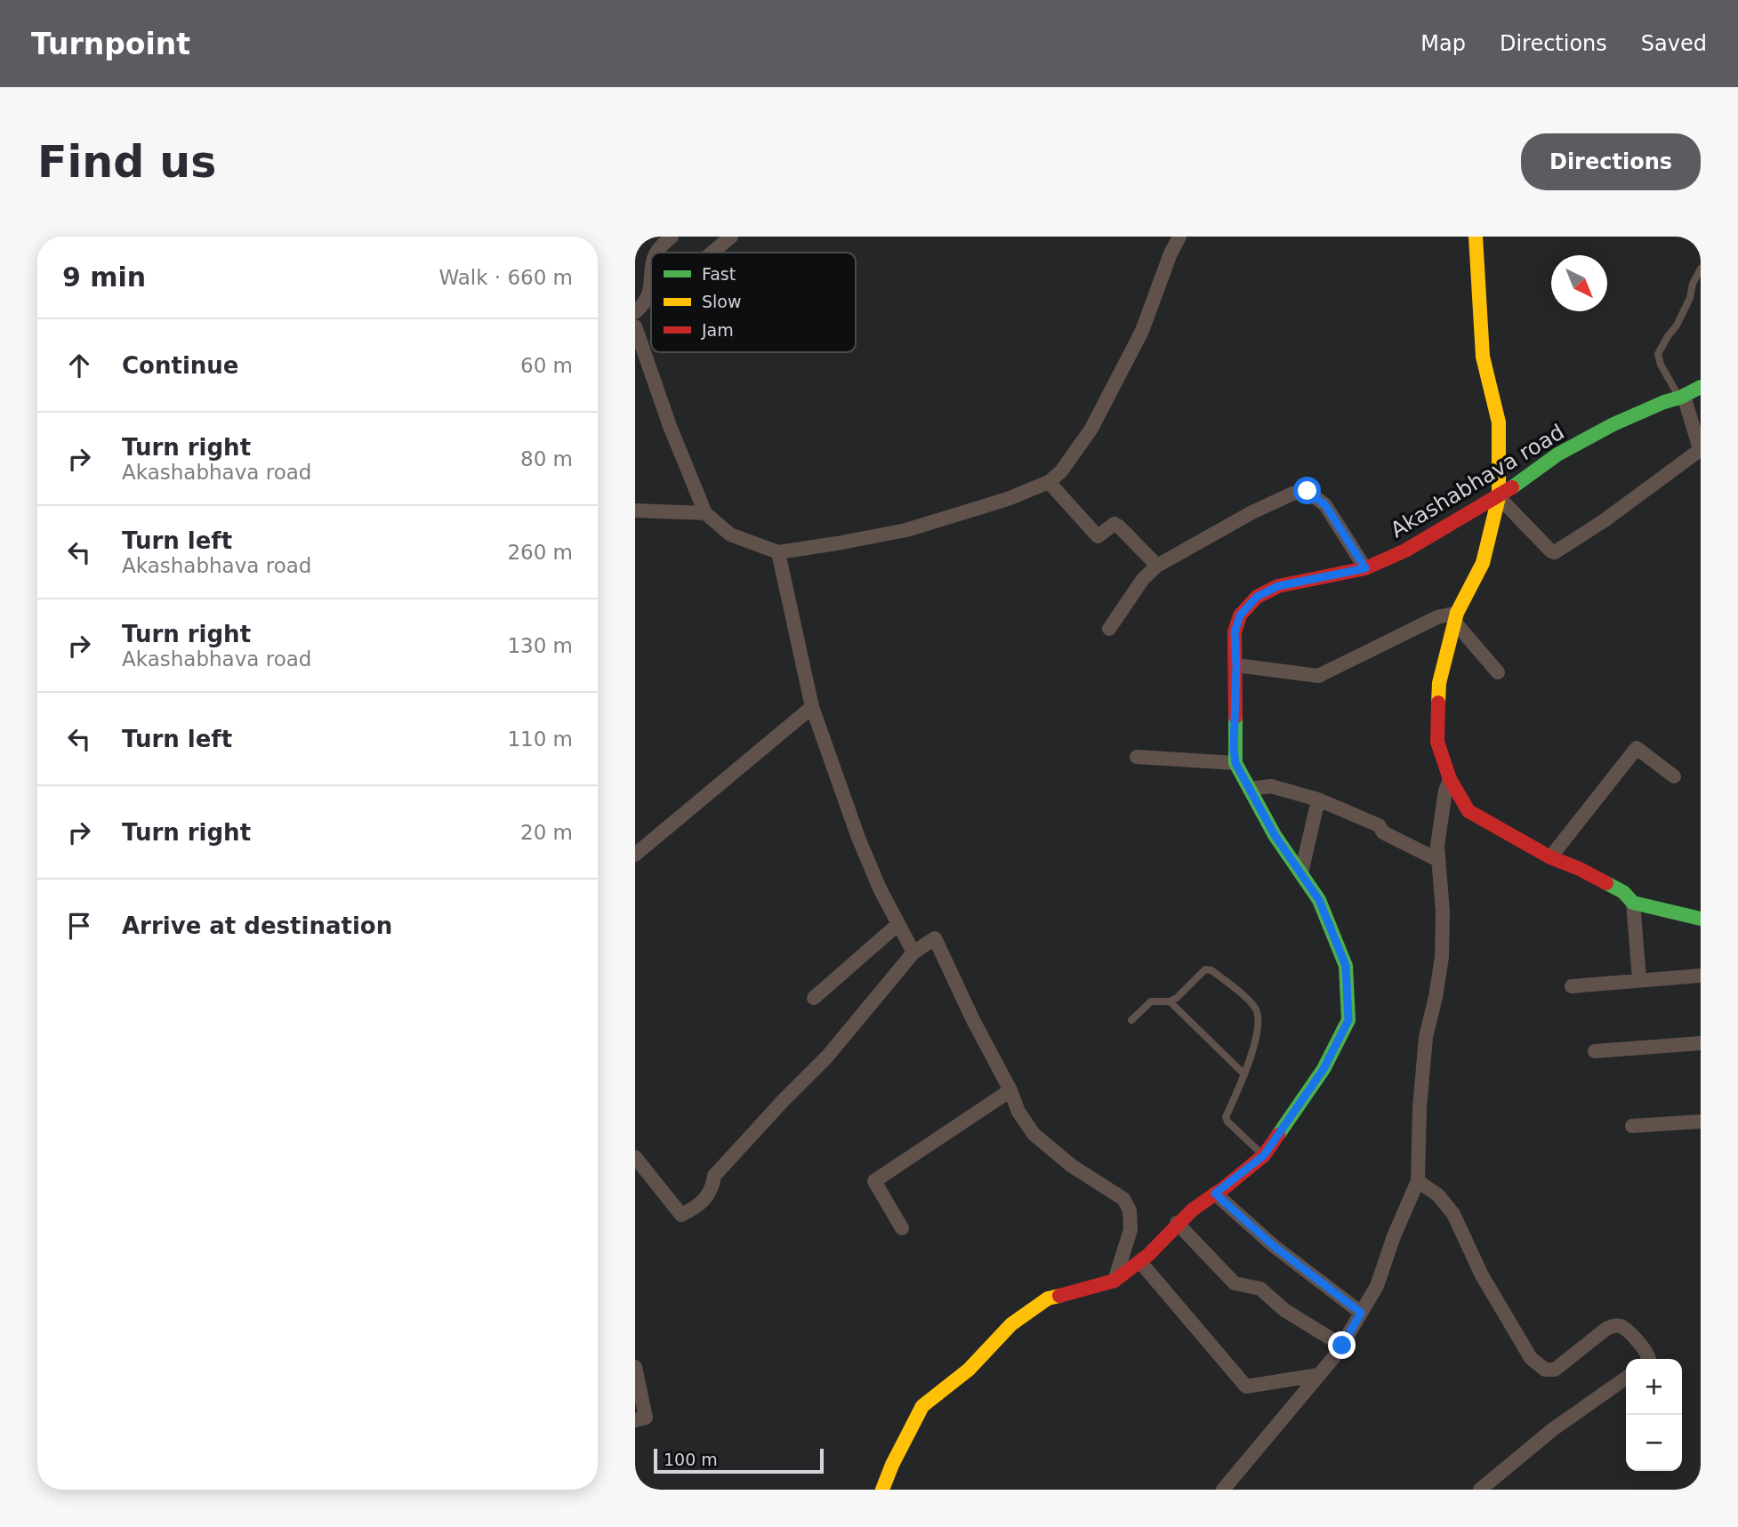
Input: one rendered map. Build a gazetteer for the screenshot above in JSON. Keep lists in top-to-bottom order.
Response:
{
  "streets": {
    "street": ["Akashabhava road"]
  },
  "legend": ["Fast", "Slow", "Jam"],
  "scale_bar": "100 m",
  "north": "bottom right",
  "page": {
    "header": "Turnpoint",
    "nav": ["Map", "Directions", "Saved"],
    "buttons": "Directions",
    "title": "Find us",
    "heading": ["9 min", "Walk · 660 m"],
    "list": [
      ["Continue", "60 m"],
      ["Turn right", "Akashabhava road", "80 m"],
      ["Turn left", "Akashabhava road", "260 m"],
      ["Turn right", "Akashabhava road", "130 m"],
      ["Turn left", "110 m"],
      ["Turn right", "20 m"],
      "Arrive at destination"
    ],
    "map_buttons": ["+", "−"],
    "scale": "100 m"
  }
}
